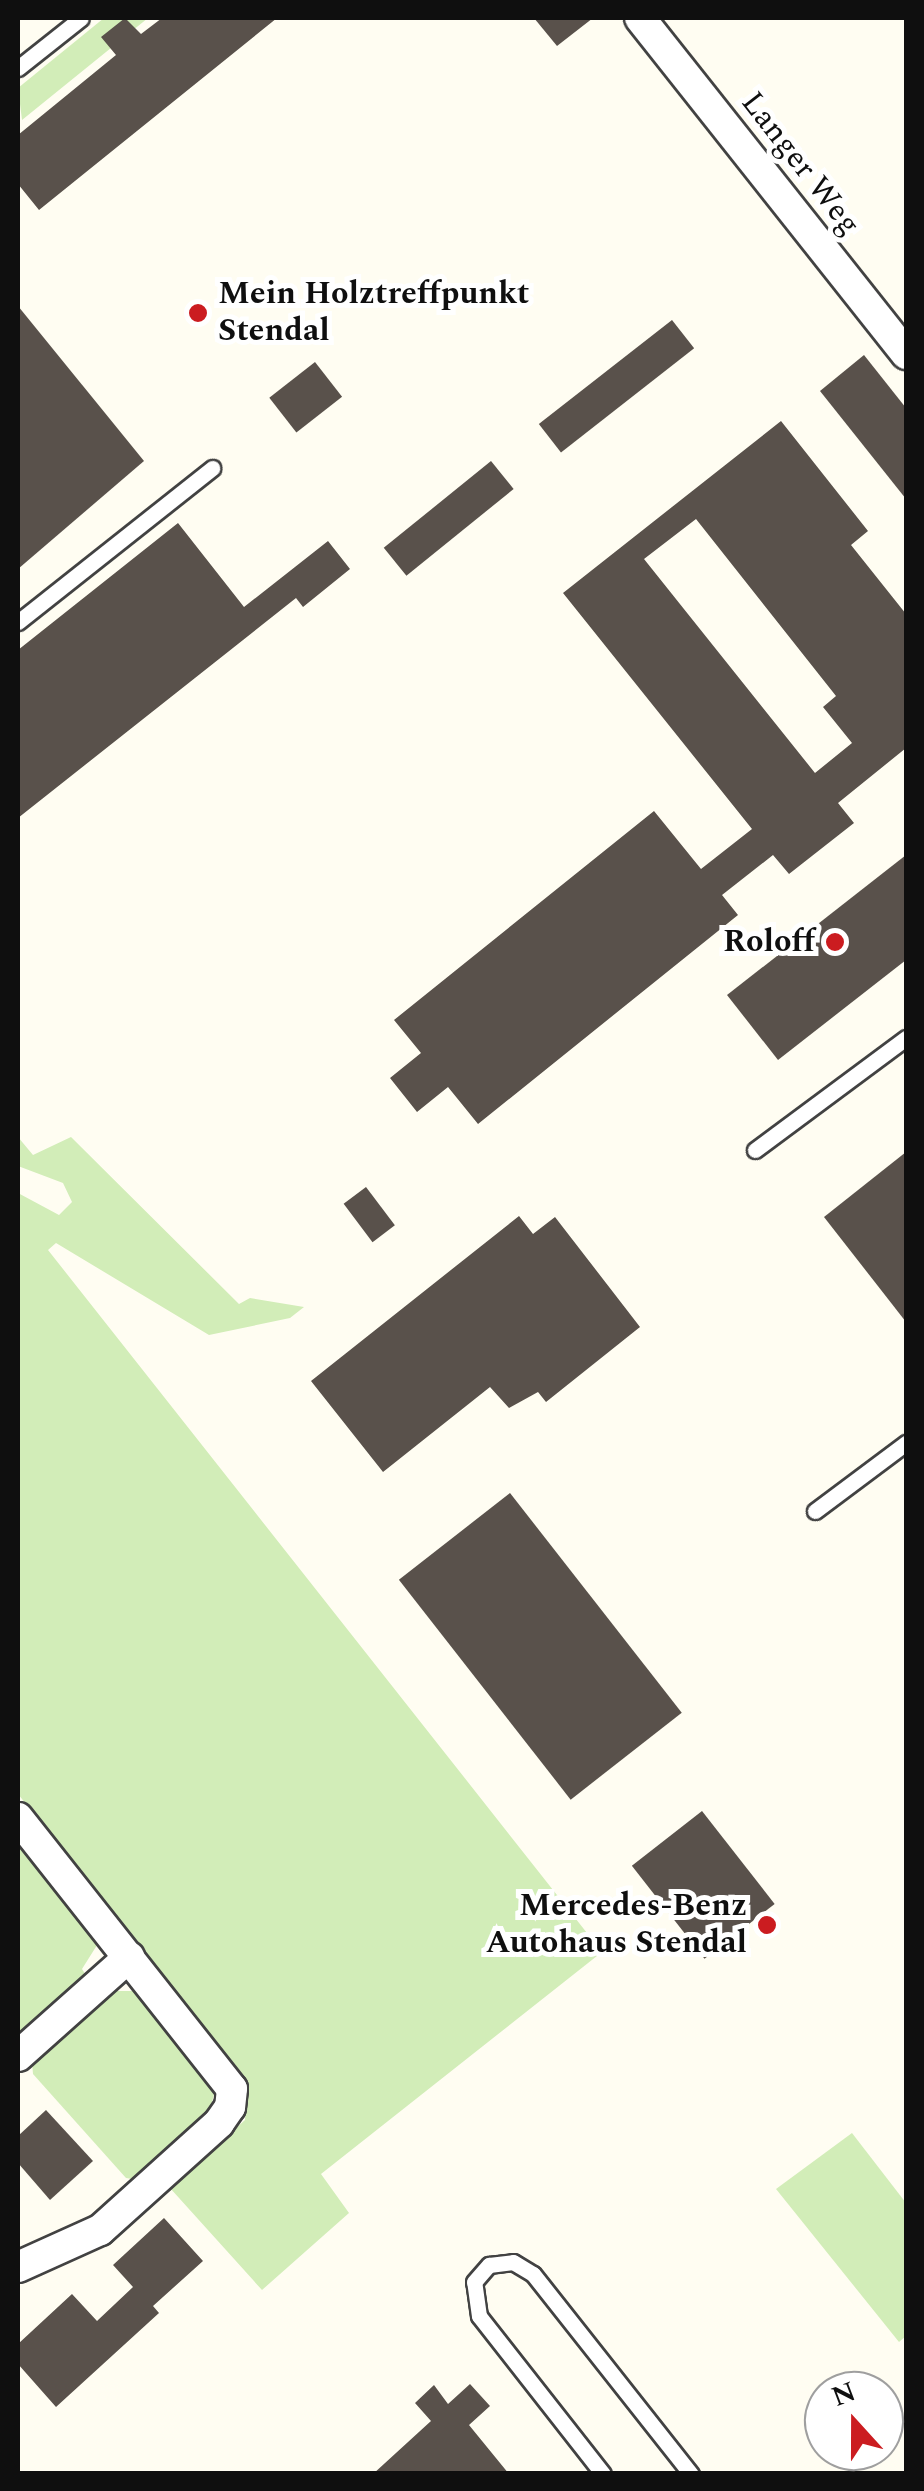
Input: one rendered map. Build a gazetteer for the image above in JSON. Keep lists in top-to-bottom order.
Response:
{
  "streets": {
    "street": ["Langer Weg"]
  },
  "places": ["Mein Holztreffpunkt Stendal", "Roloff", "Mercedes-Benz Autohaus Stendal"],
  "north": "top"
}
